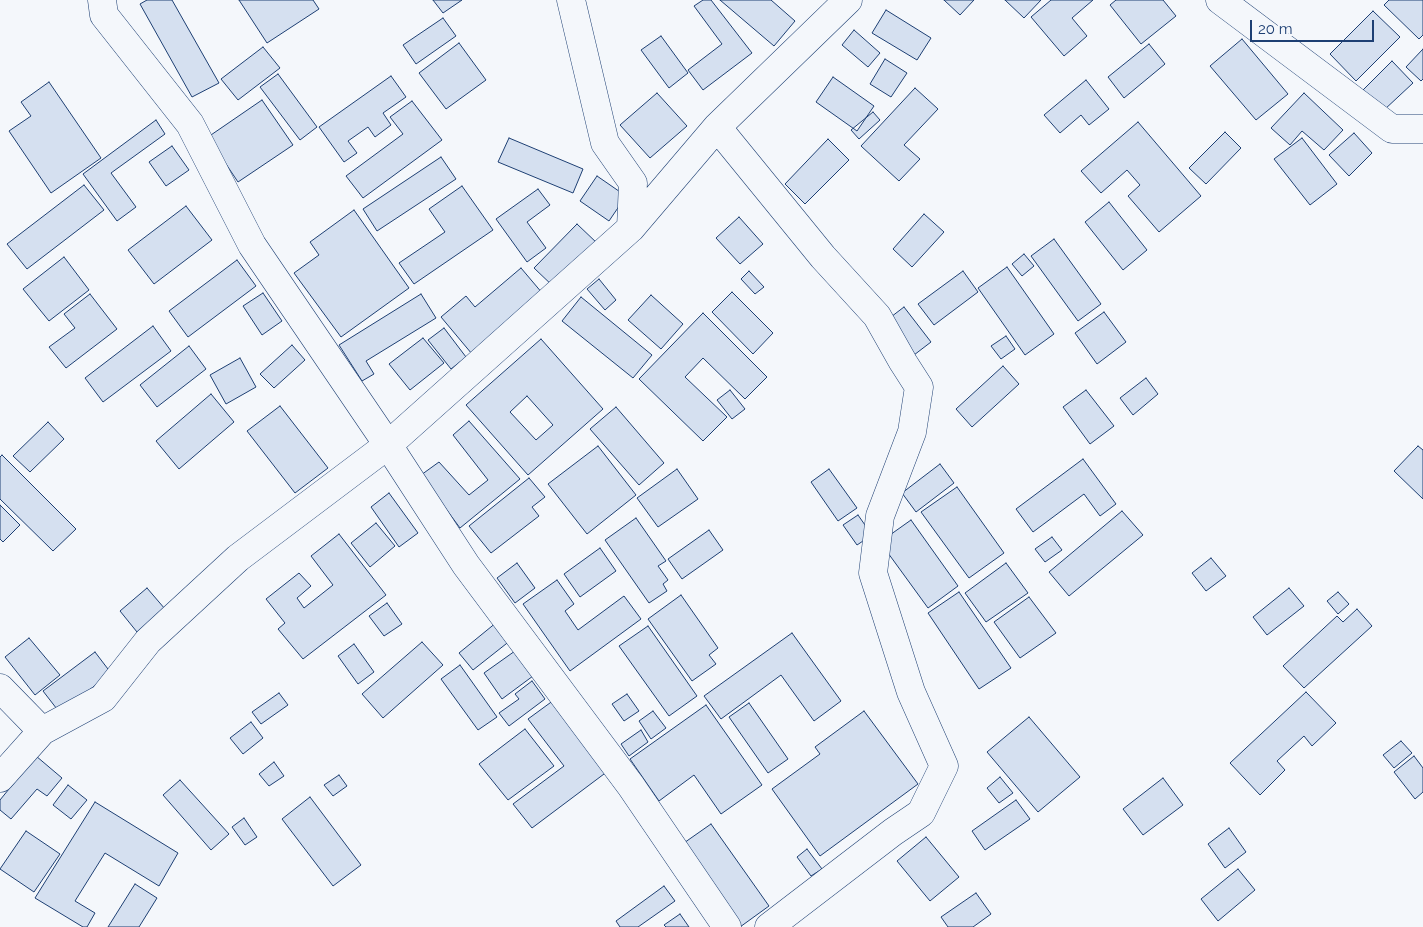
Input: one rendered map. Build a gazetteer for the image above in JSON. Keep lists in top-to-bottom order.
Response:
{
  "scale_bar": "20 m"
}
